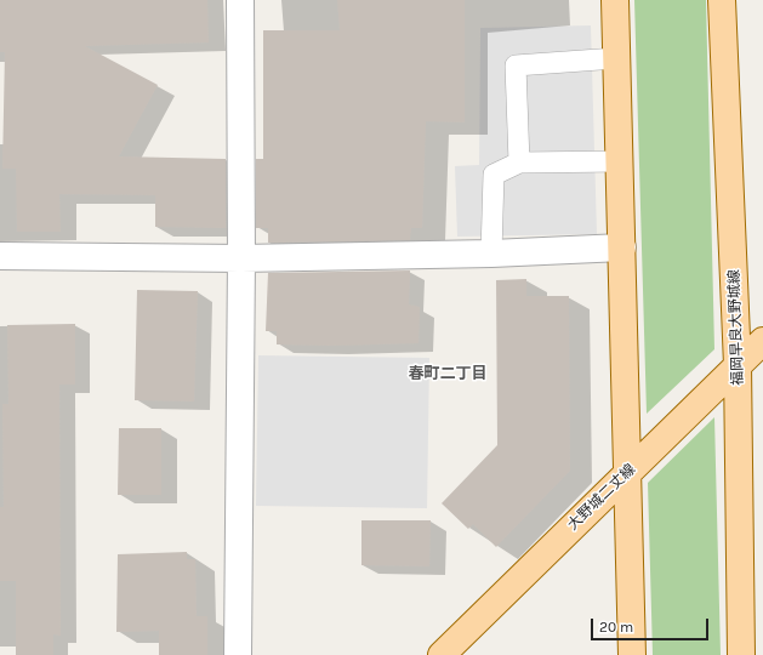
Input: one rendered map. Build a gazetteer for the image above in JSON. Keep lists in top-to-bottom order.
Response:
{
  "streets": {
    "main road": ["福岡早良大野城線", "大野城二丈線"]
  },
  "crossings": [
    ["福岡早良大野城線", "大野城二丈線"]
  ],
  "districts": ["春町二丁目"],
  "scale_bar": "20 m"
}
